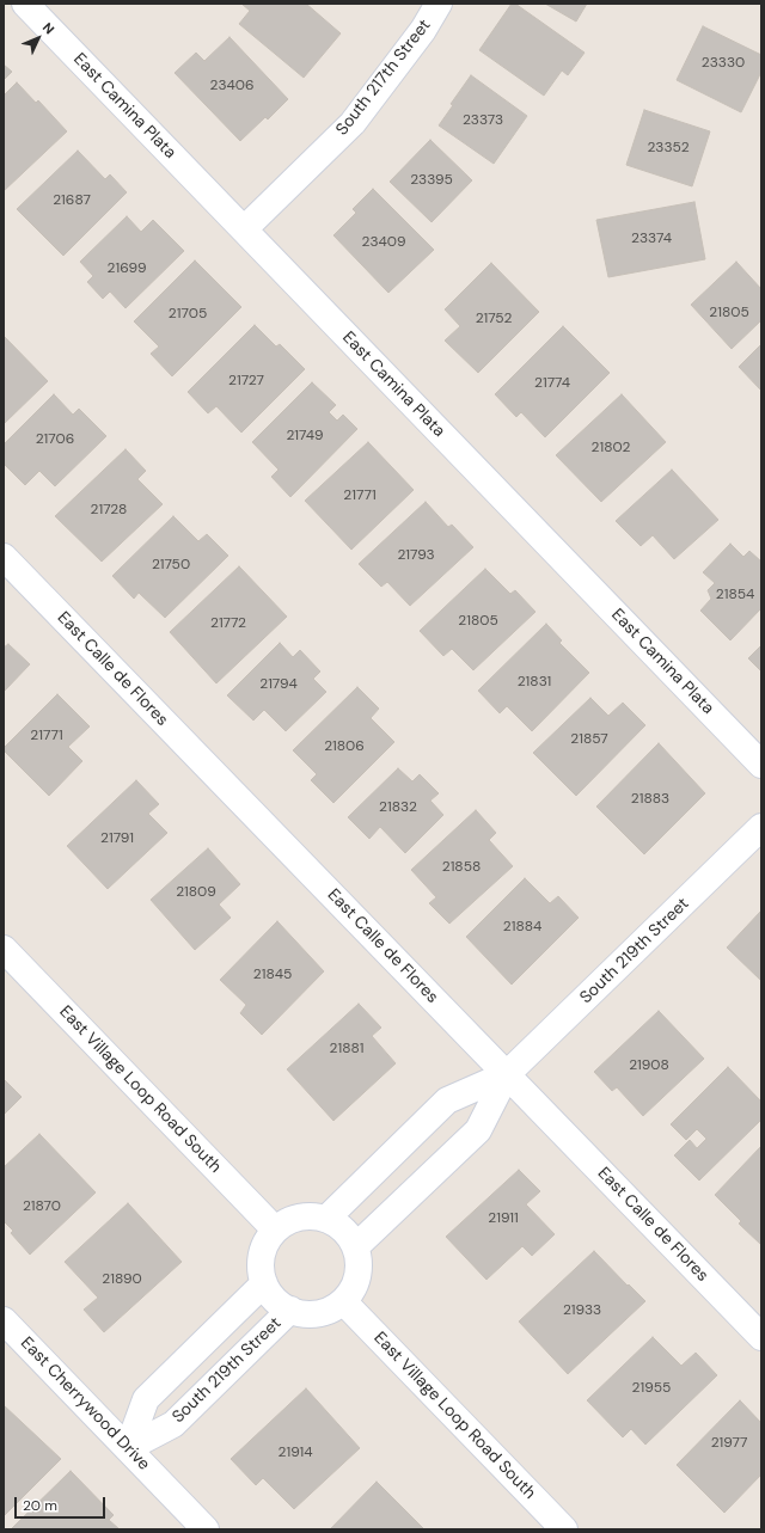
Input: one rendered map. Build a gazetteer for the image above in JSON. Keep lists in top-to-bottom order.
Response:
{
  "streets": {
    "street": [
      "South 217th Street",
      "East Camina Plata",
      "East Calle de Flores",
      "South 219th Street",
      "East Village Loop Road South",
      "East Cherrywood Drive"
    ]
  },
  "crossings": [
    ["South 217th Street", "East Camina Plata"],
    ["East Calle de Flores", "South 219th Street"],
    ["South 219th Street", "East Village Loop Road South"],
    ["South 219th Street", "East Cherrywood Drive"]
  ],
  "house_numbers": [
    "23330",
    "23406",
    "23373",
    "23352",
    "23395",
    "21687",
    "23374",
    "23409",
    "21699",
    "21805",
    "21705",
    "21752",
    "21727",
    "21774",
    "21749",
    "21706",
    "21802",
    "21771",
    "21728",
    "21793",
    "21750",
    "21854",
    "21805",
    "21772",
    "21831",
    "21794",
    "21771",
    "21857",
    "21806",
    "21883",
    "21832",
    "21791",
    "21858",
    "21809",
    "21884",
    "21845",
    "21881",
    "21908",
    "21870",
    "21911",
    "21890",
    "21933",
    "21955",
    "21977",
    "21914"
  ],
  "scale_bar": "20 m",
  "north": "top right"
}
